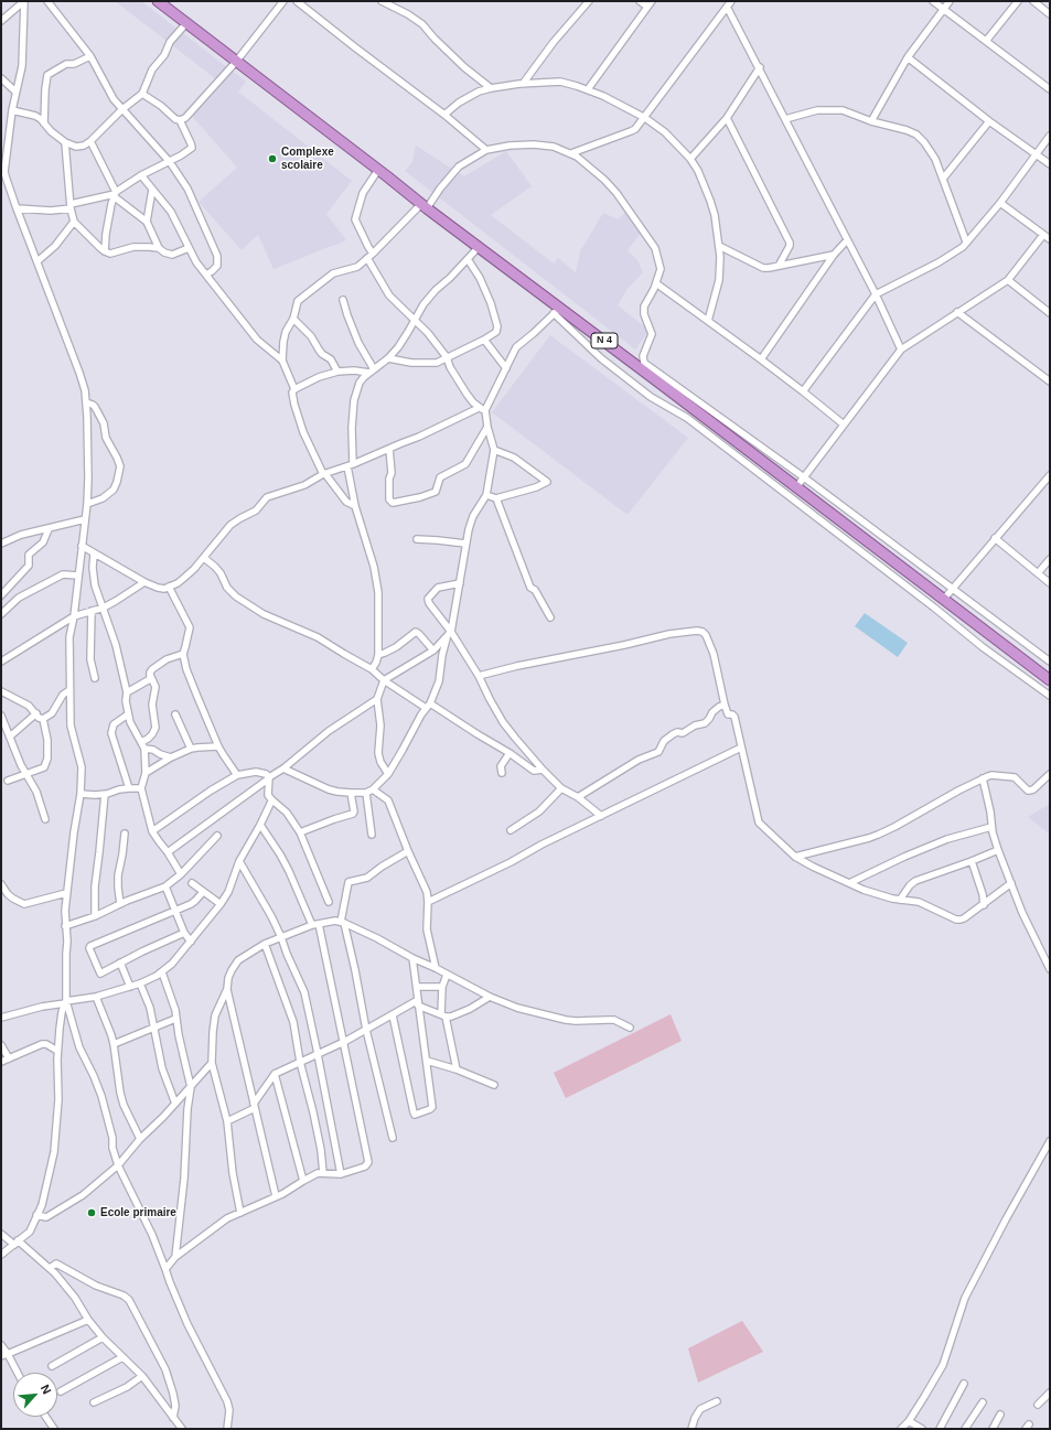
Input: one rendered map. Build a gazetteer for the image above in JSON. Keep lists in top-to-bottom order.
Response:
{
  "streets": {
    "highway": ["N 4"]
  },
  "places": ["Complexe scolaire", "Ecole primaire"],
  "north": "top right"
}
